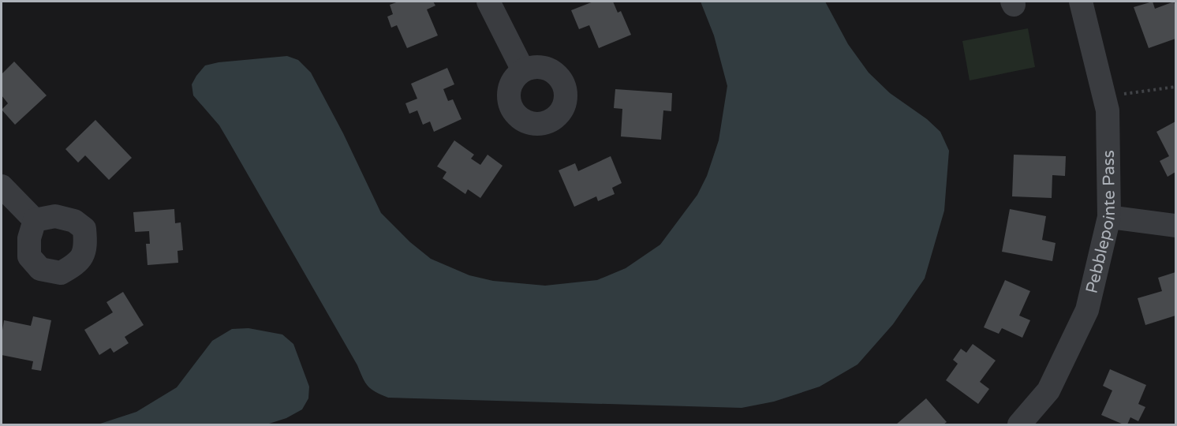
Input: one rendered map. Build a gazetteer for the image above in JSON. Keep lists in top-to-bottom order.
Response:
{
  "streets": {
    "street": ["Pebblepointe Pass"]
  }
}
